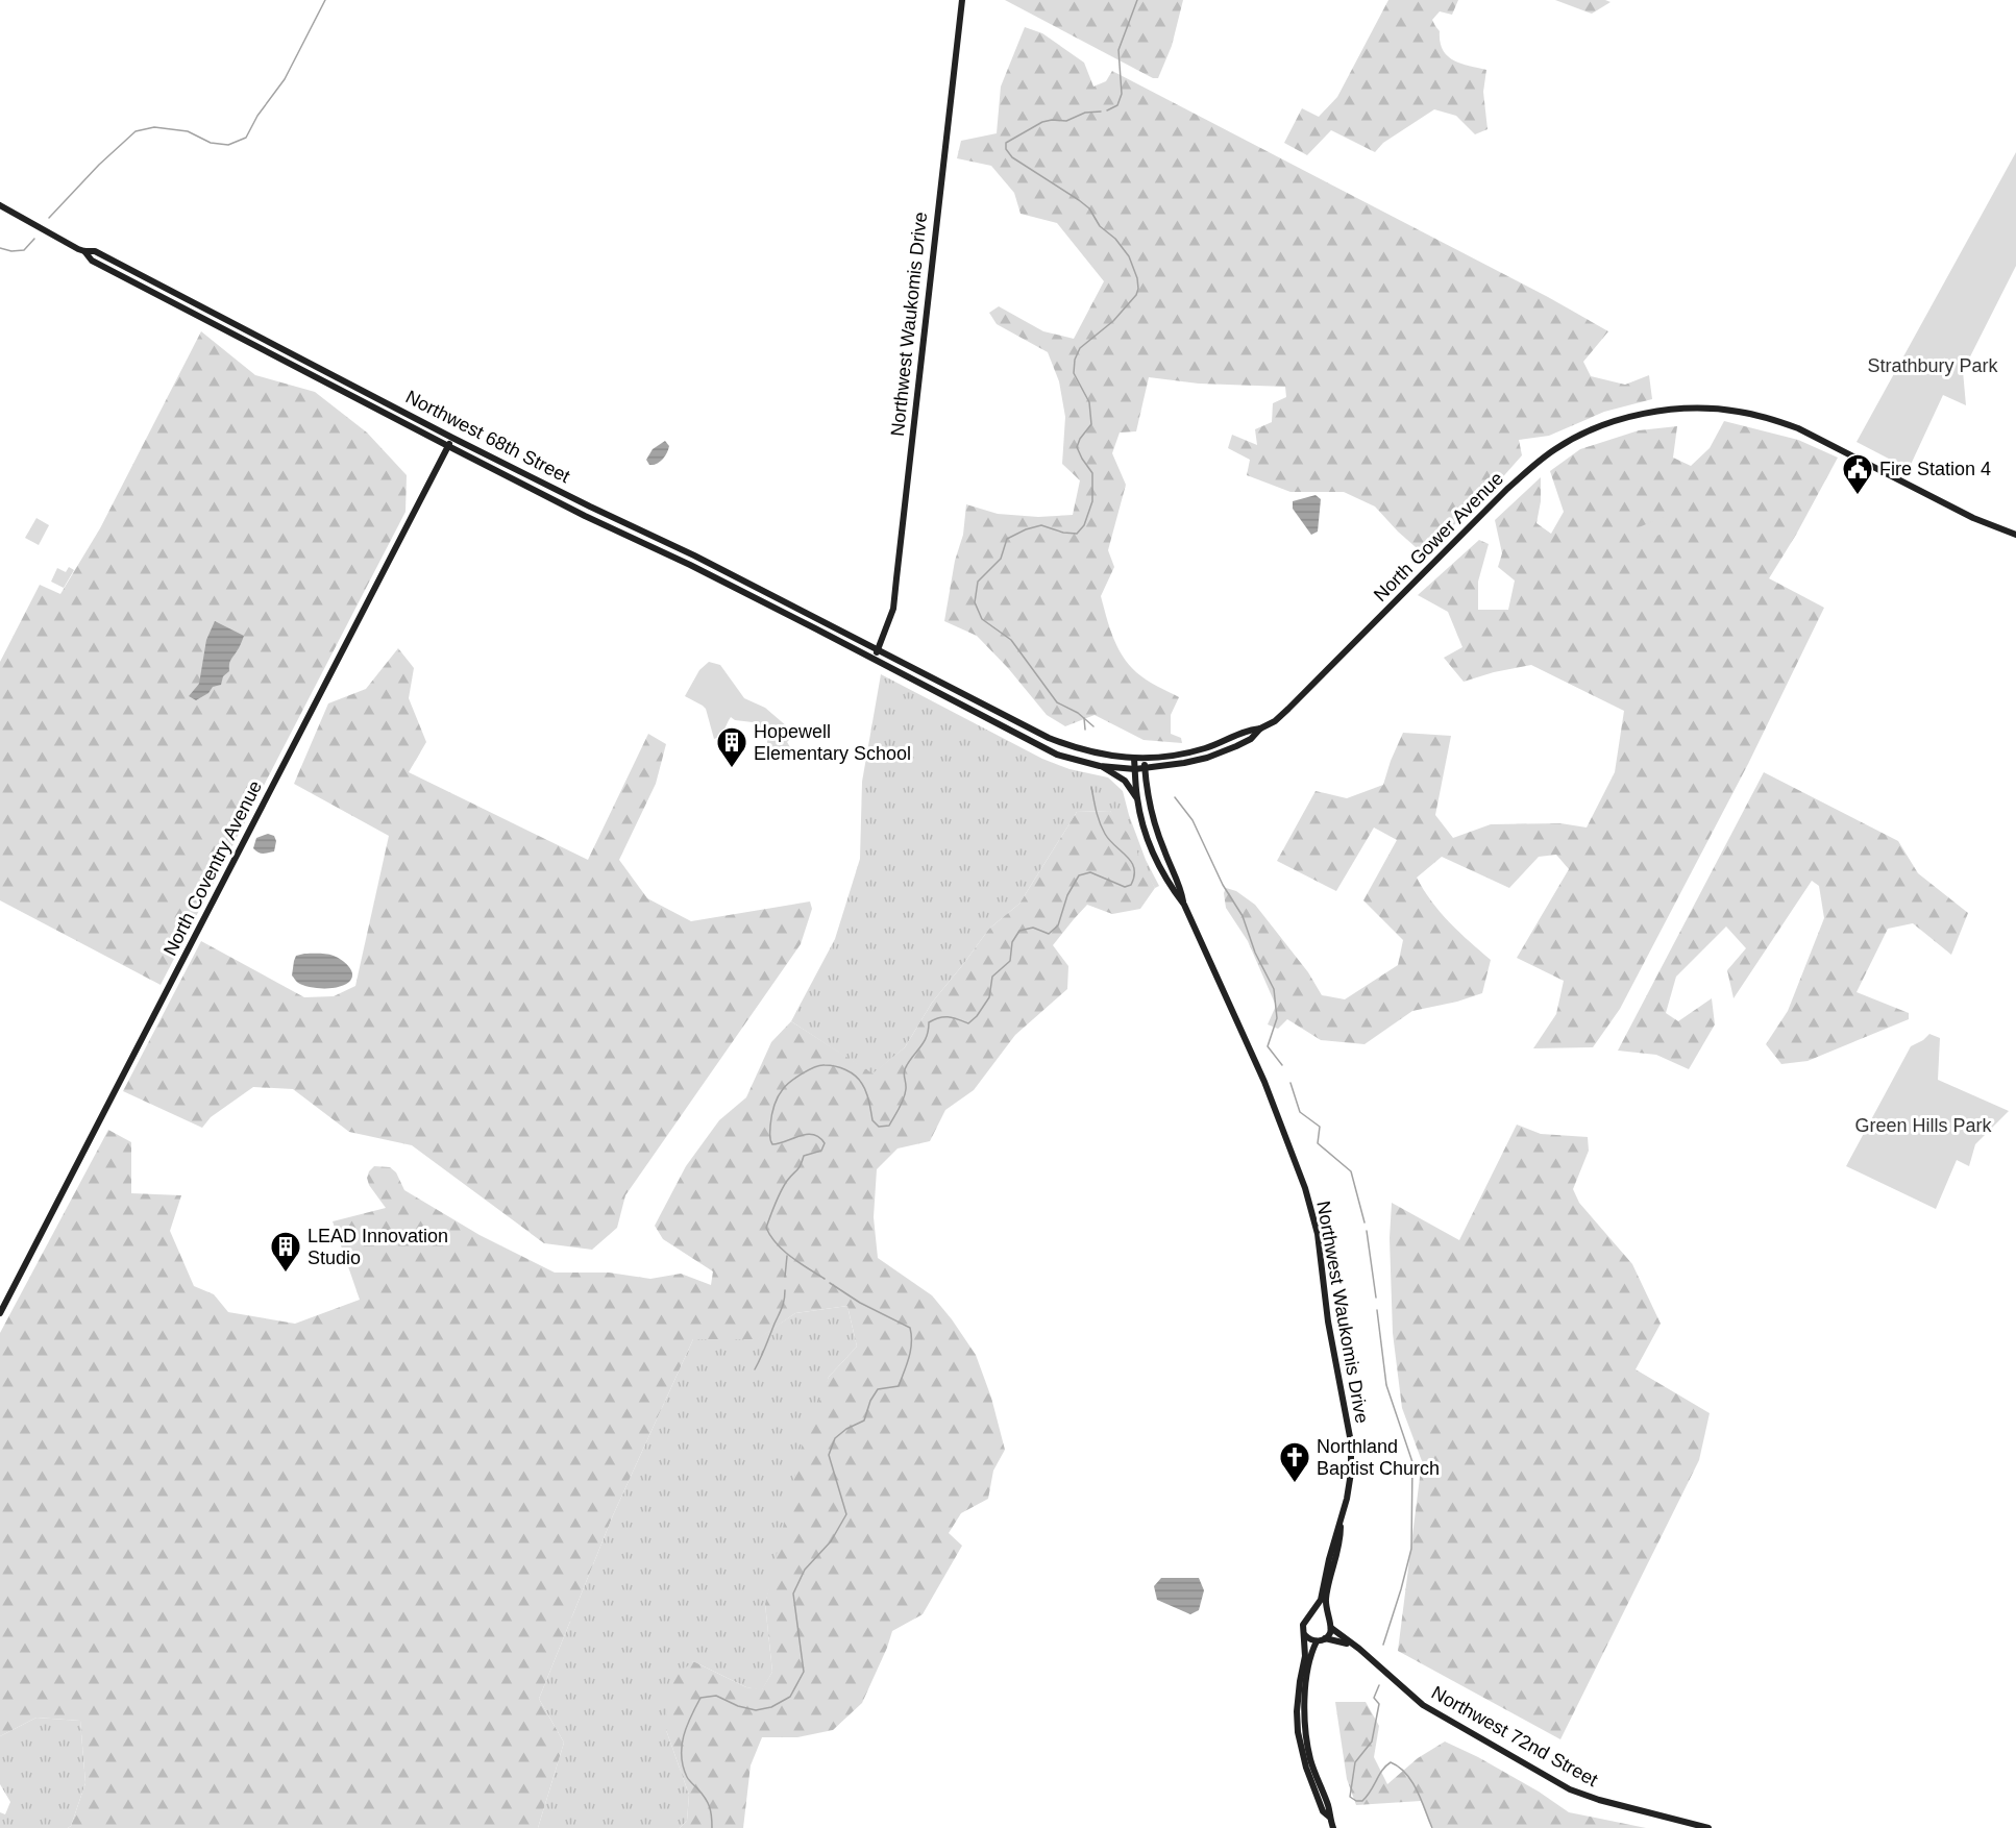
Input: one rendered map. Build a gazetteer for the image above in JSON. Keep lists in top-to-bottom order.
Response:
{
  "streets": {
    "main road": [
      "Northwest Waukomis Drive",
      "Northwest 68th Street",
      "North Gower Avenue",
      "North Coventry Avenue",
      "Northwest 72nd Street"
    ]
  },
  "crossings": [
    ["Northwest Waukomis Drive", "Northwest 68th Street"],
    ["Northwest Waukomis Drive", "North Gower Avenue"],
    ["Northwest Waukomis Drive", "Northwest 72nd Street"],
    ["Northwest 68th Street", "North Gower Avenue"],
    ["Northwest 68th Street", "North Coventry Avenue"]
  ],
  "parks": ["Strathbury Park", "Green Hills Park"],
  "places": {
    "public building": ["Fire Station 4"],
    "building": ["Hopewell Elementary School", "LEAD Innovation Studio"],
    "church": ["Northland Baptist Church"]
  }
}
